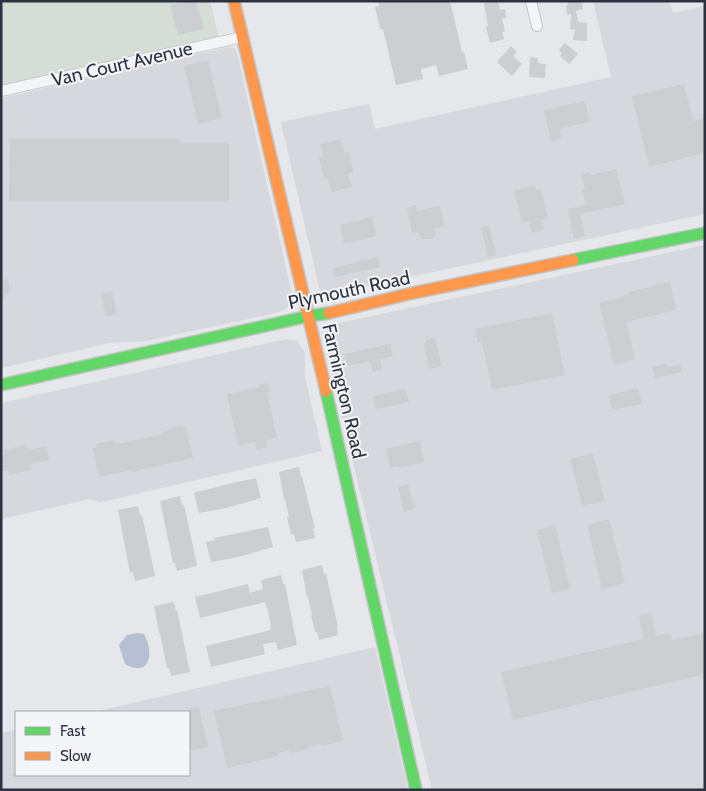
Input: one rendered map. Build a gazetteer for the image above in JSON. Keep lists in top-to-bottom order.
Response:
{
  "streets": {
    "main road": ["Plymouth Road", "Farmington Road"],
    "street": ["Van Court Avenue"]
  },
  "crossings": [
    ["Van Court Avenue", "Farmington Road"],
    ["Plymouth Road", "Farmington Road"]
  ],
  "legend": ["Fast", "Slow"]
}
